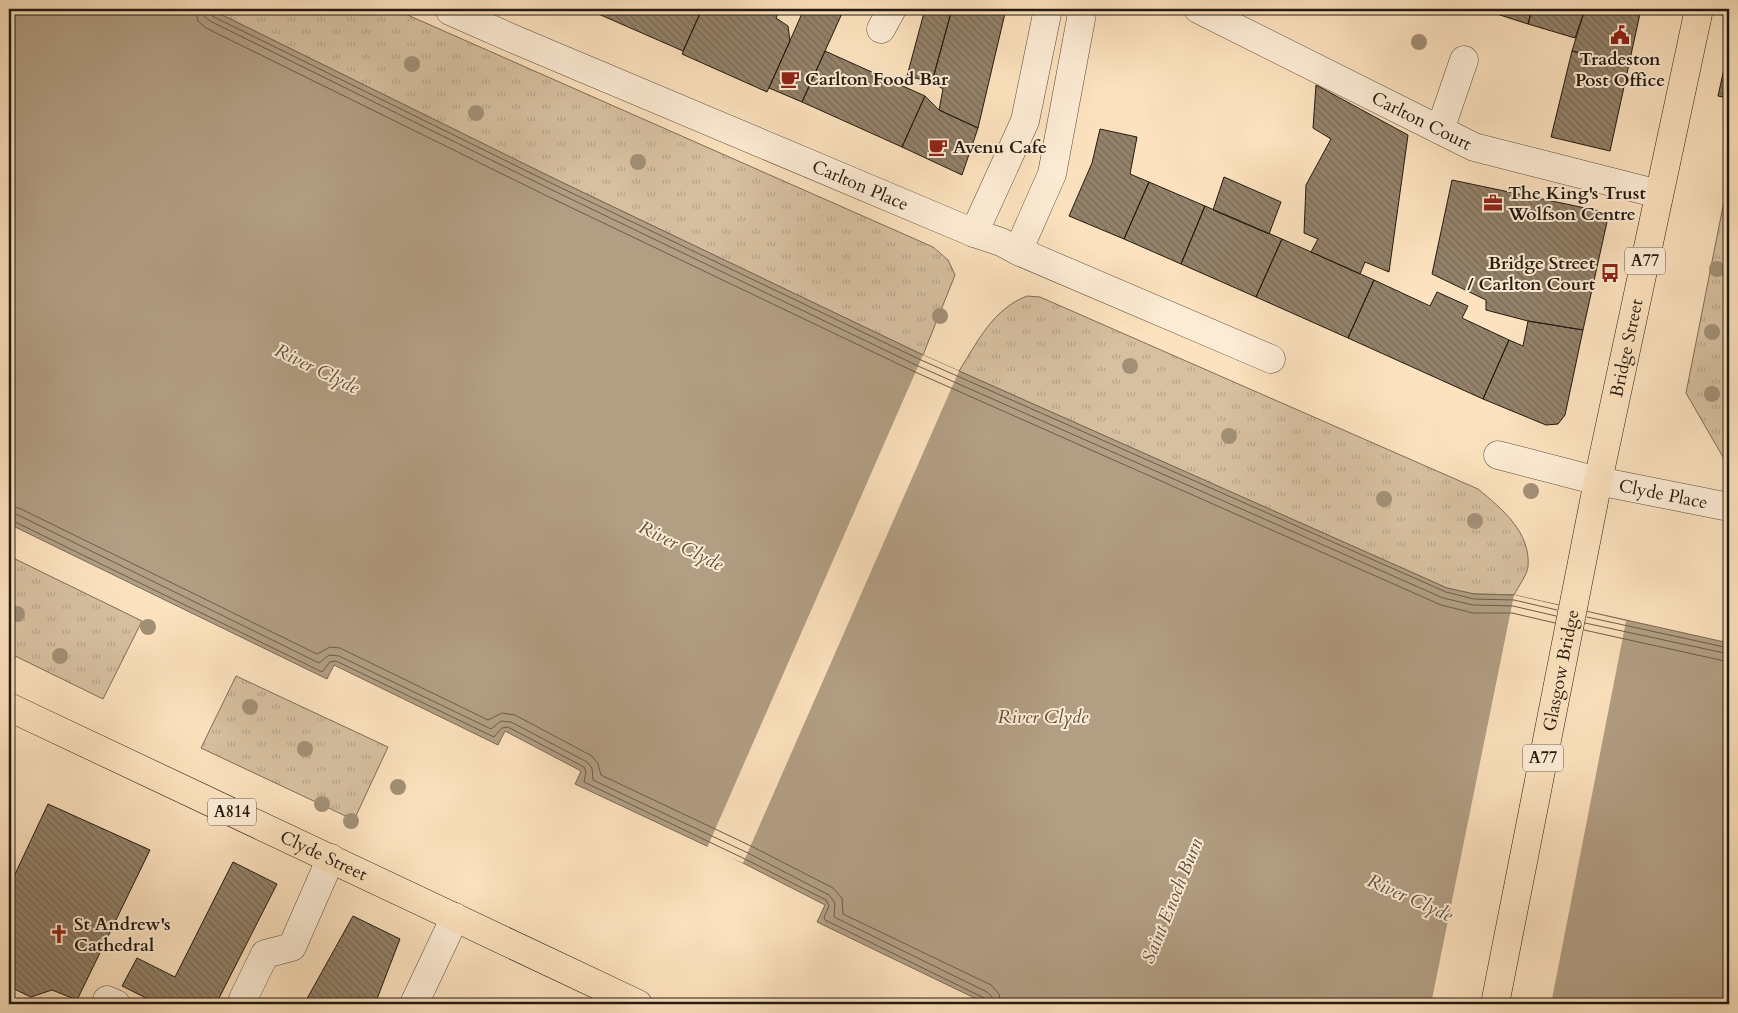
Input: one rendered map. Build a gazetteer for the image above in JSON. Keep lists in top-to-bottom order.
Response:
{
  "streets": {
    "main road": [
      "A77",
      "Bridge Street",
      "Glasgow Bridge",
      "A814",
      "Clyde Street"
    ],
    "street": ["Carlton Court", "Carlton Place", "Clyde Place"]
  },
  "crossings": [
    ["Carlton Court", "Bridge Street"],
    ["Bridge Street", "Clyde Place"],
    ["Bridge Street", "Glasgow Bridge"]
  ],
  "water": ["River Clyde", "Saint Enoch Burn"],
  "places": {
    "public building": ["Tradeston Post Office"],
    "cafe": ["Carlton Food Bar", "Avenu Cafe"],
    "office": ["The King's Trust Wolfson Centre"],
    "bus stop": ["Bridge Street / Carlton Court"],
    "church": ["St Andrew's Cathedral"]
  }
}
